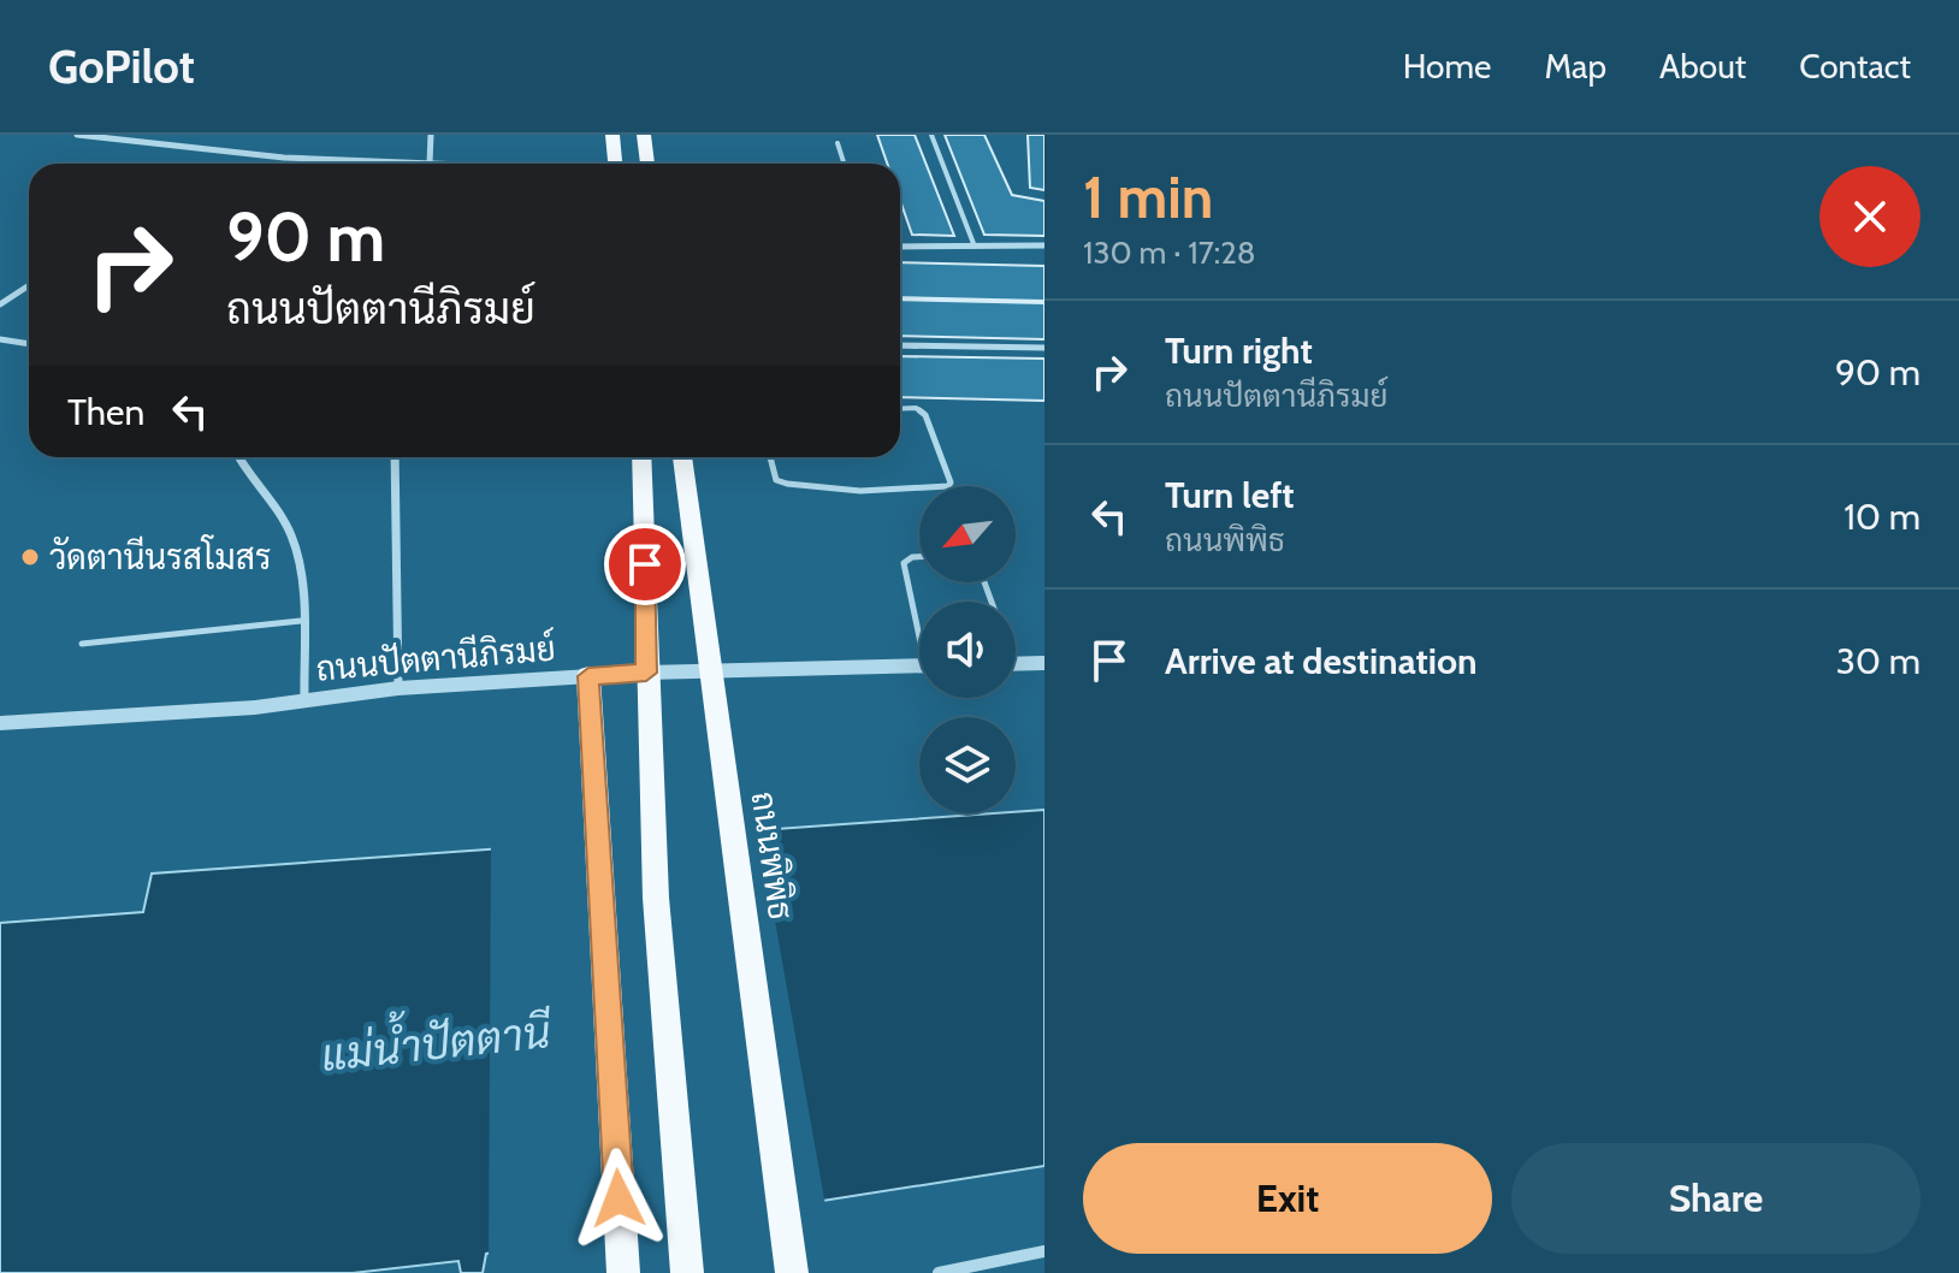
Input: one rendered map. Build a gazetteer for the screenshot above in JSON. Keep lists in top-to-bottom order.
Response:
{
  "streets": {
    "main road": ["ถนนพิพิธ"],
    "street": ["ถนนปัตตานีภิรมย์"]
  },
  "crossings": [
    ["ถนนปัตตานีภิรมย์", "ถนนพิพิธ"]
  ],
  "water": ["แม่น้ำปัตตานี"],
  "places": ["วัดตานีนรสโมสร"],
  "north": "bottom left",
  "page": {
    "header": "GoPilot",
    "nav": [
      "Home",
      "Map",
      "About",
      "Contact"
    ],
    "heading": ["1 min", "130 m · 17:28"],
    "turn": ["90 m", "ถนนปัตตานีภิรมย์"],
    "list": [
      {
        "name": "Turn right",
        "note": "ถนนปัตตานีภิรมย์",
        "value": "90 m"
      },
      {
        "name": "Turn left",
        "note": "ถนนพิพิธ",
        "value": "10 m"
      },
      {
        "name": "Arrive at destination",
        "value": "30 m"
      }
    ],
    "then": "Then",
    "buttons": ["Exit", "Share"]
  }
}
